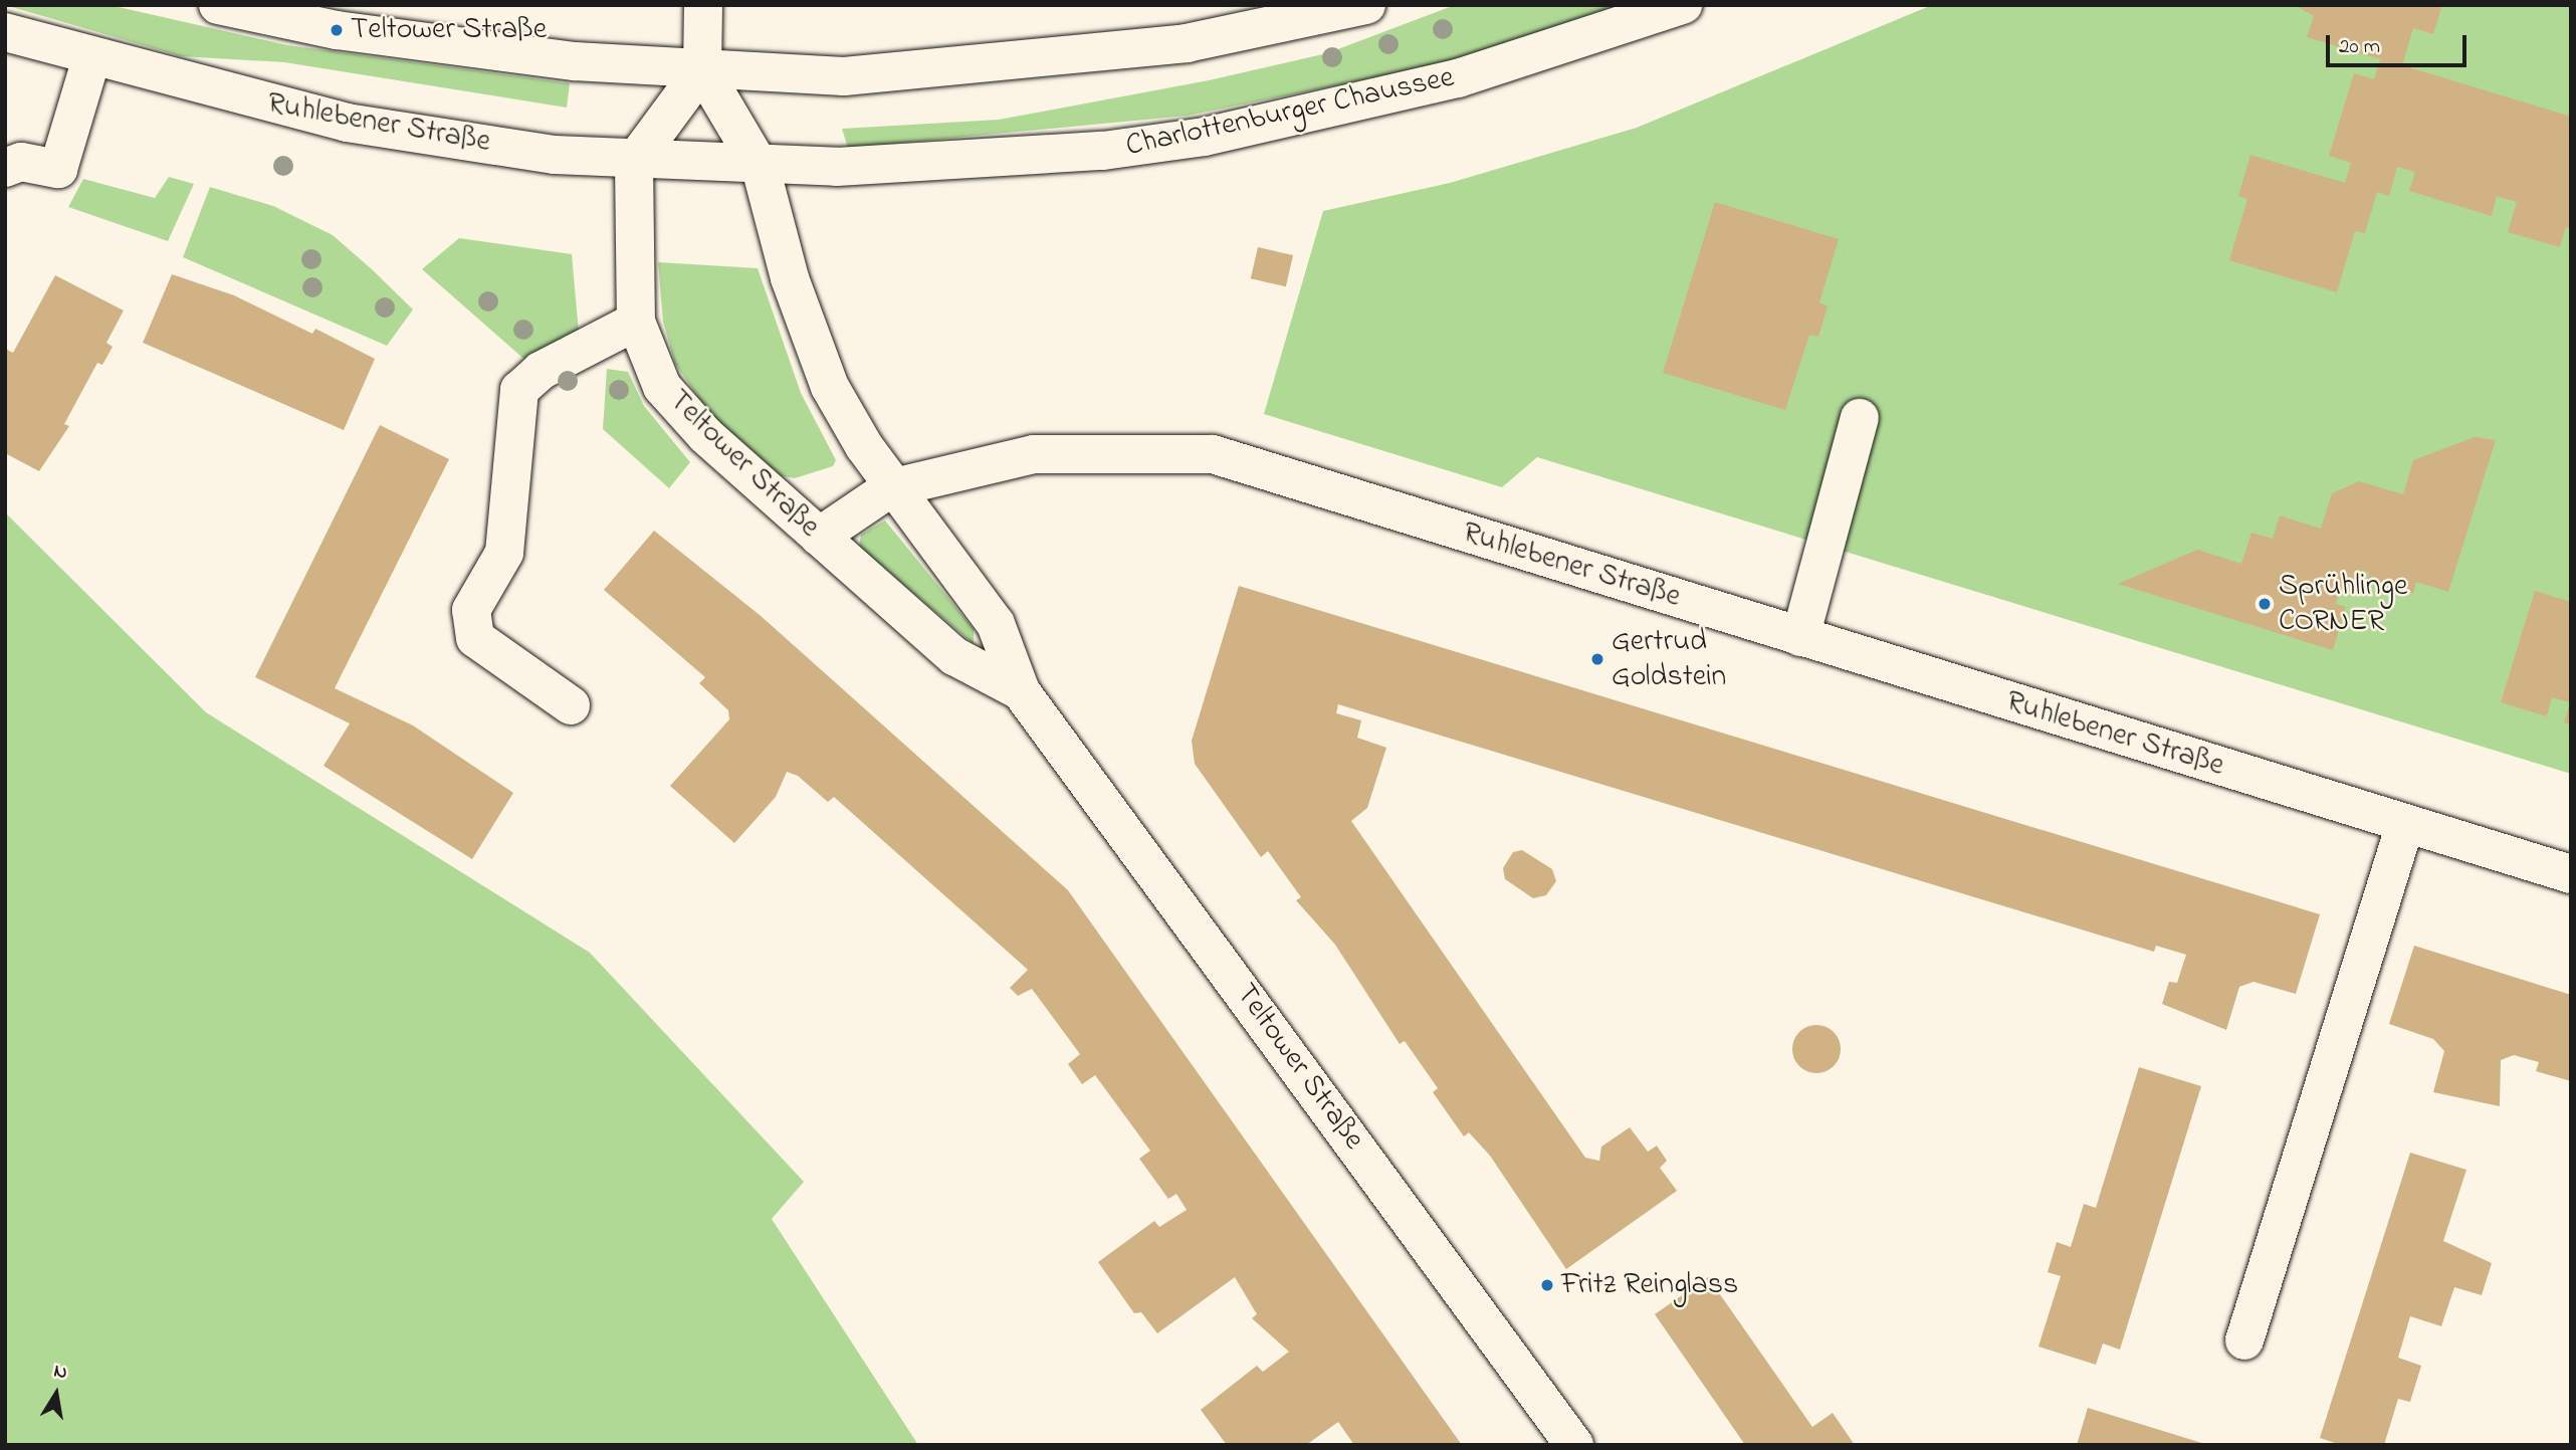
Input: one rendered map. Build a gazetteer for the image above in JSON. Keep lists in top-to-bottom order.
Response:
{
  "streets": {
    "street": ["Charlottenburger Chaussee", "Ruhlebener Straße", "Teltower Straße"]
  },
  "crossings": [
    ["Charlottenburger Chaussee", "Ruhlebener Straße"],
    ["Charlottenburger Chaussee", "Teltower Straße"],
    ["Ruhlebener Straße", "Teltower Straße"]
  ],
  "places": [
    "Teltower Straße",
    "Sprühlinge CORNER",
    "Gertrud Goldstein",
    "Fritz Reinglass"
  ],
  "scale_bar": "20 m",
  "north": "top"
}
